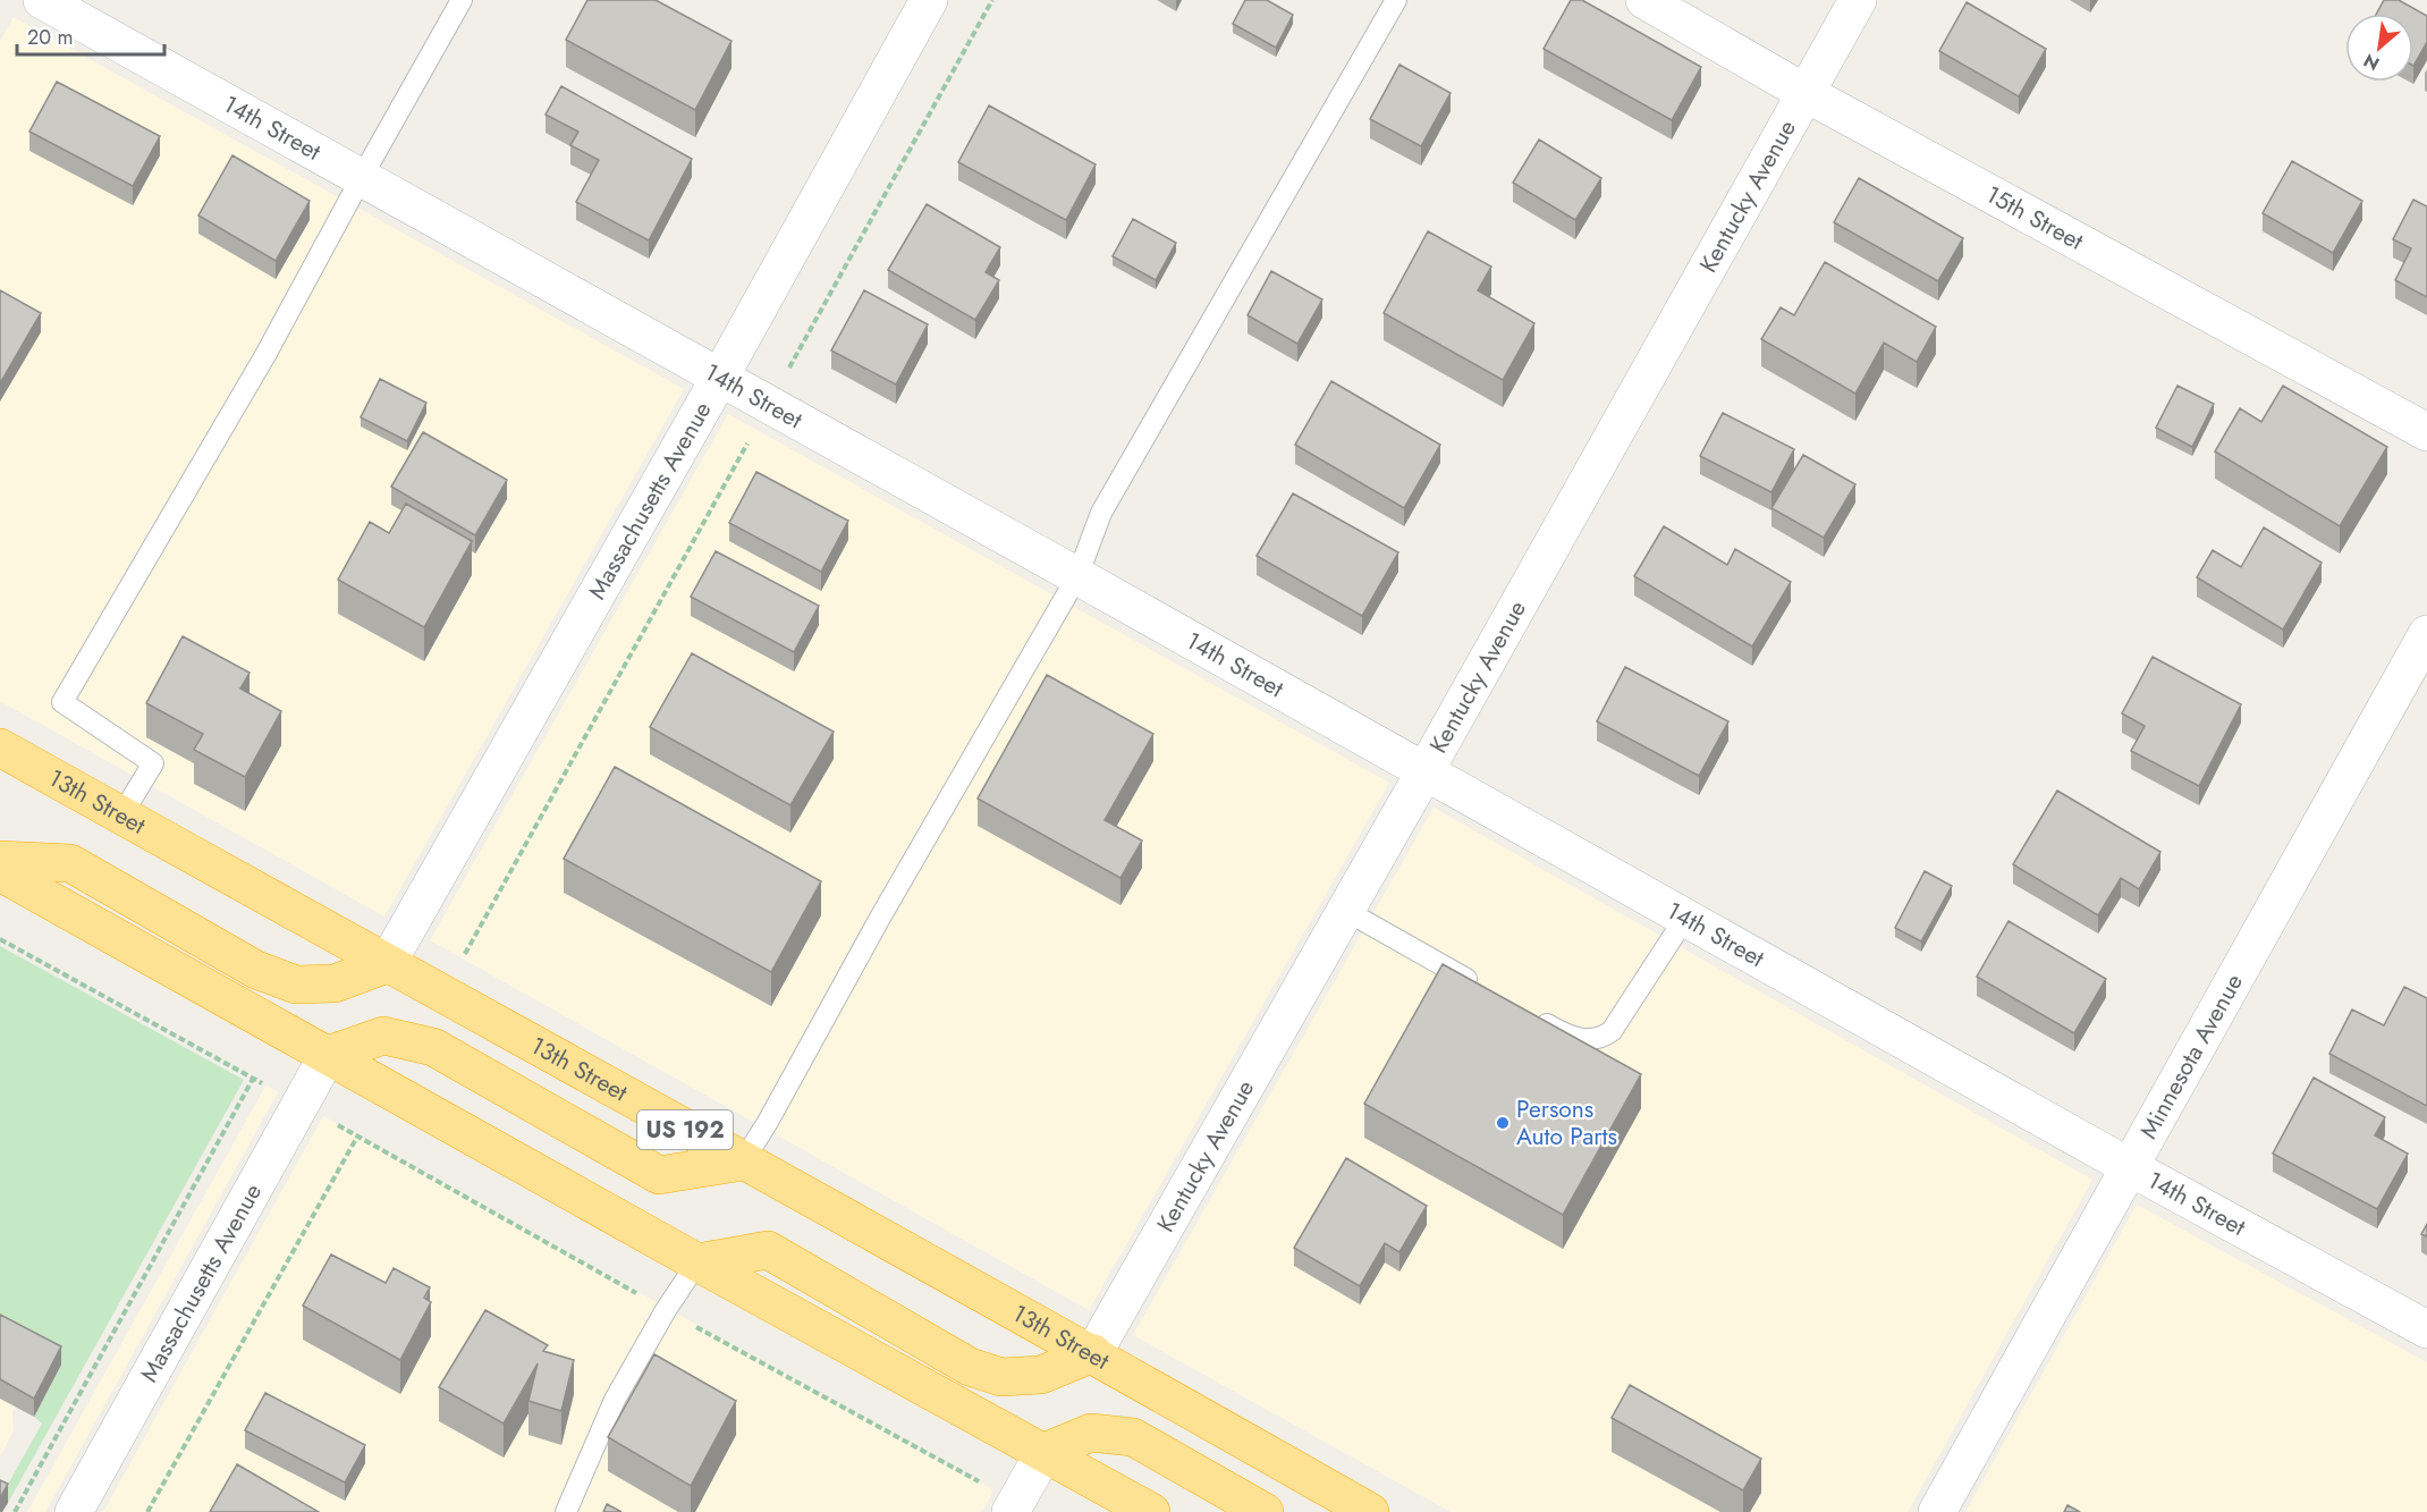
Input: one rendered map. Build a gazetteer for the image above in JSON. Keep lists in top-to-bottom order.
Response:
{
  "streets": {
    "highway": ["13th Street", "US 192"],
    "street": [
      "14th Street",
      "Kentucky Avenue",
      "15th Street",
      "Massachusetts Avenue",
      "Minnesota Avenue"
    ]
  },
  "crossings": [
    ["14th Street", "Kentucky Avenue"],
    ["14th Street", "Massachusetts Avenue"],
    ["14th Street", "Minnesota Avenue"],
    ["Kentucky Avenue", "15th Street"],
    ["Kentucky Avenue", "13th Street"],
    ["Massachusetts Avenue", "13th Street"]
  ],
  "places": ["Persons Auto Parts"],
  "scale_bar": "20 m",
  "north": "bottom left"
}
